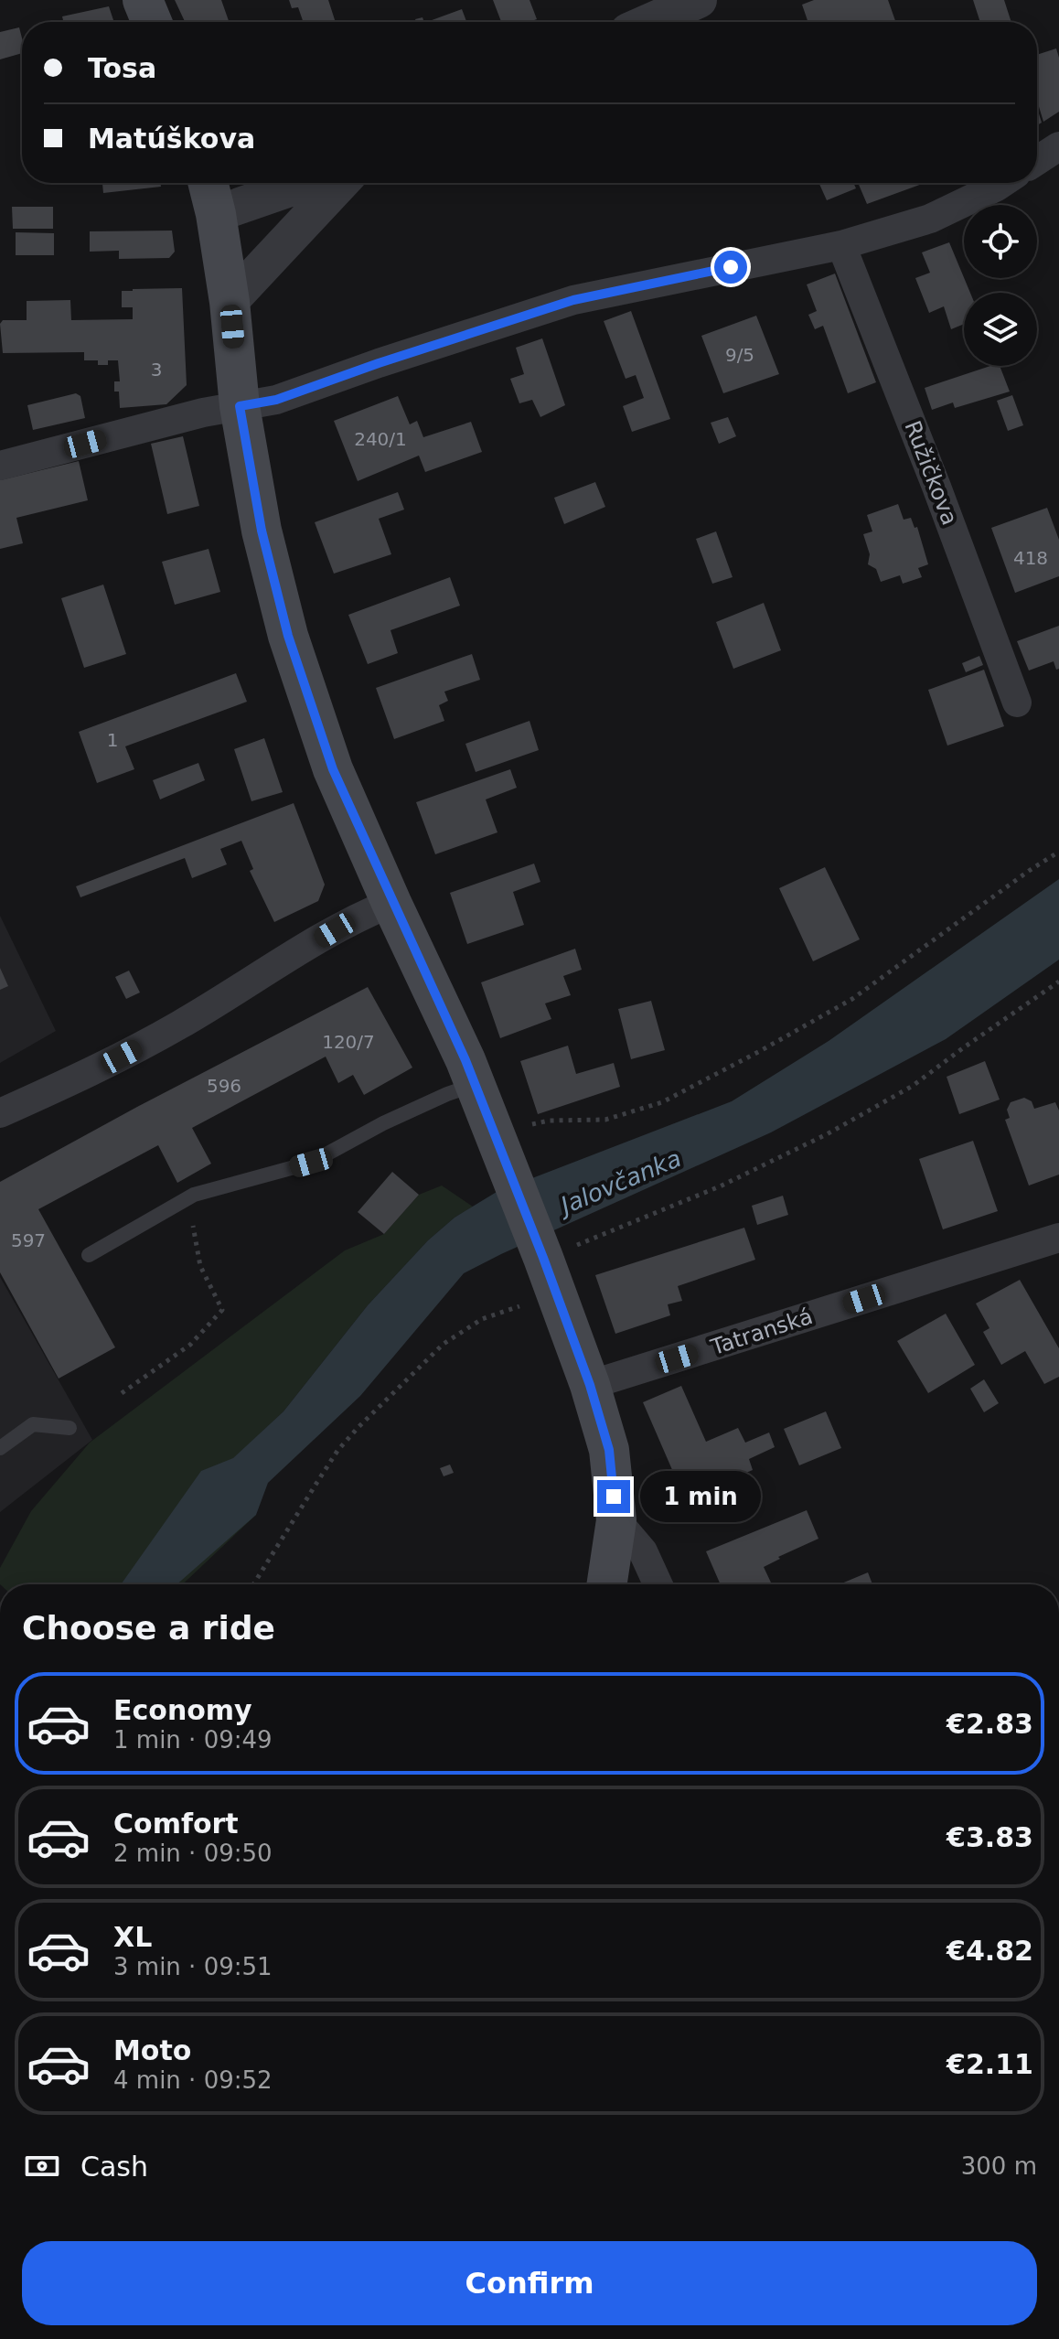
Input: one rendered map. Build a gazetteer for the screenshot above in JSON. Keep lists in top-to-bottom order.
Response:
{
  "streets": {
    "street": ["Ružičkova", "Tatranská"]
  },
  "water": ["Jalovčanka"],
  "house_numbers": [
    "9/5",
    "3",
    "240/1",
    "418",
    "1",
    "120/7",
    "596",
    "597"
  ],
  "page": {
    "banner": ["Tosa", "Matúškova"],
    "bubble": "1 min",
    "heading": "Choose a ride",
    "list": [
      {
        "name": "Economy",
        "note": "1 min · 09:49",
        "value": "€2.83"
      },
      {
        "name": "Comfort",
        "note": "2 min · 09:50",
        "value": "€3.83"
      },
      {
        "name": "XL",
        "note": "3 min · 09:51",
        "value": "€4.82"
      },
      {
        "name": "Moto",
        "note": "4 min · 09:52",
        "value": "€2.11"
      }
    ],
    "pay": ["Cash", "300 m"],
    "buttons": "Confirm"
  }
}
